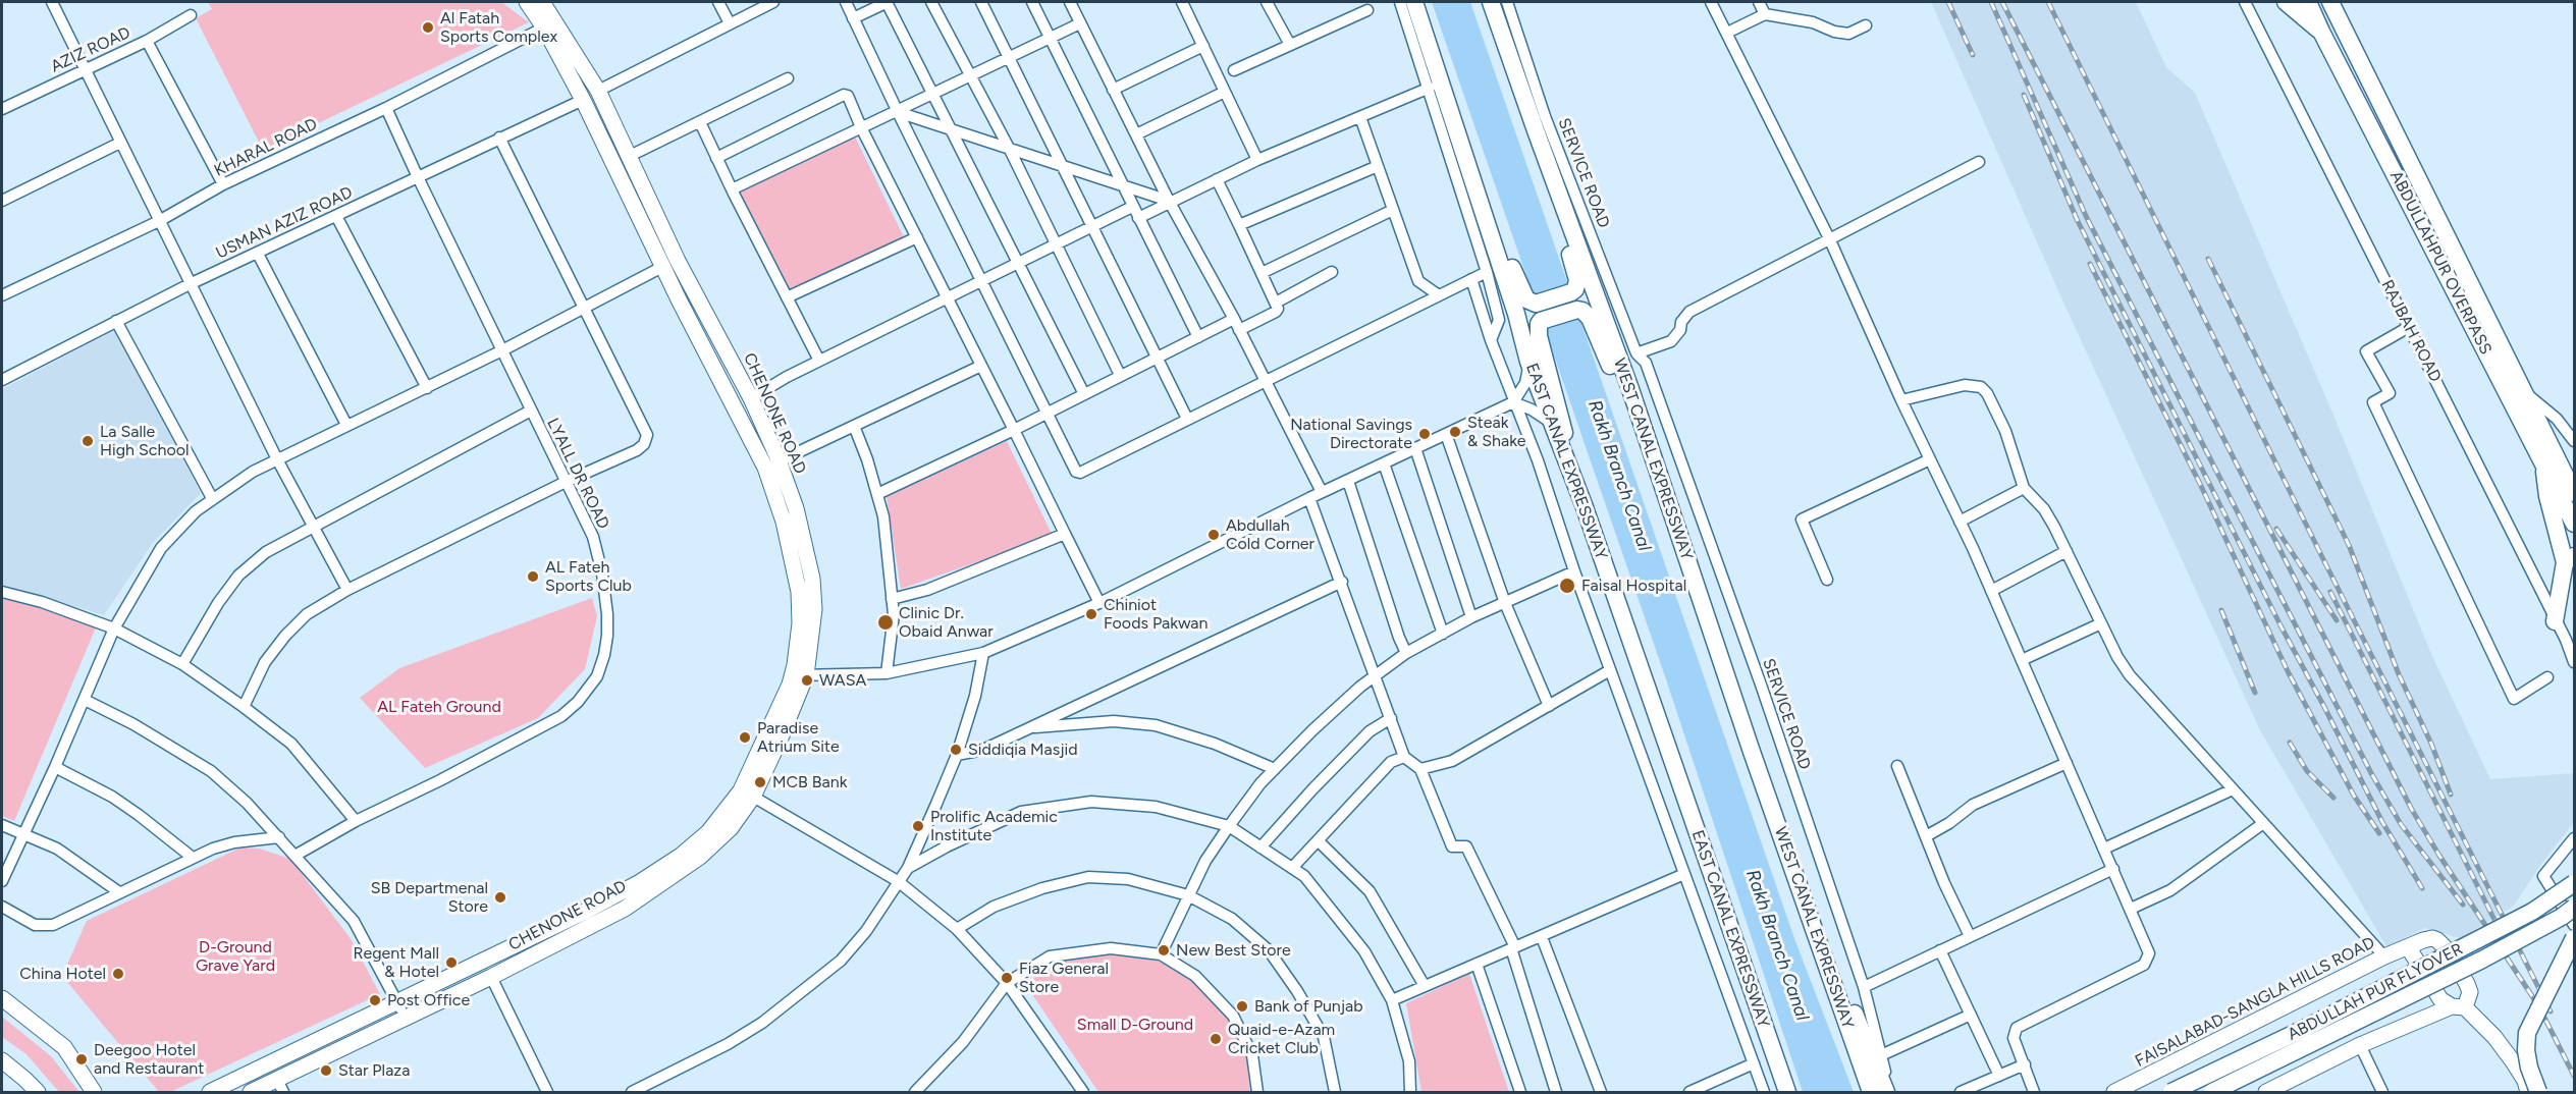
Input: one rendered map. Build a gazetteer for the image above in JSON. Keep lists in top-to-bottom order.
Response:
{
  "streets": {
    "main road": [
      "ABDULLAHPUR OVERPASS",
      "WEST CANAL EXPRESSWAY",
      "EAST CANAL EXPRESSWAY",
      "ABDULLAH PUR FLYOVER"
    ],
    "street": [
      "AZIZ ROAD",
      "KHARAL ROAD",
      "SERVICE ROAD",
      "USMAN AZIZ ROAD",
      "RAJBAH ROAD",
      "CHENONE ROAD",
      "LYALL DR ROAD",
      "FAISALABAD-SANGLA HILLS ROAD"
    ]
  },
  "crossings": [
    ["KHARAL ROAD", "CHENONE ROAD"],
    ["KHARAL ROAD", "LYALL DR ROAD"],
    ["USMAN AZIZ ROAD", "CHENONE ROAD"],
    ["USMAN AZIZ ROAD", "LYALL DR ROAD"]
  ],
  "water": ["Rakh Branch Canal"],
  "parks": ["AL Fateh Ground", "D-Ground Grave Yard", "Small D-Ground"],
  "places": [
    "Al Fatah Sports Complex",
    "Steak & Shake",
    "National Savings Directorate",
    "La Salle High School",
    "Abdullah Cold Corner",
    "AL Fateh Sports Club",
    "Faisal Hospital",
    "Chiniot Foods Pakwan",
    "Clinic Dr. Obaid Anwar",
    "WASA",
    "Paradise Atrium Site",
    "Siddiqia Masjid",
    "MCB Bank",
    "Prolific Academic Institute",
    "SB Departmenal Store",
    "New Best Store",
    "Regent Mall & Hotel",
    "China Hotel",
    "Fiaz General Store",
    "Post Office",
    "Bank of Punjab",
    "Quaid-e-Azam Cricket Club",
    "Deegoo Hotel and Restaurant",
    "Star Plaza"
  ]
}
